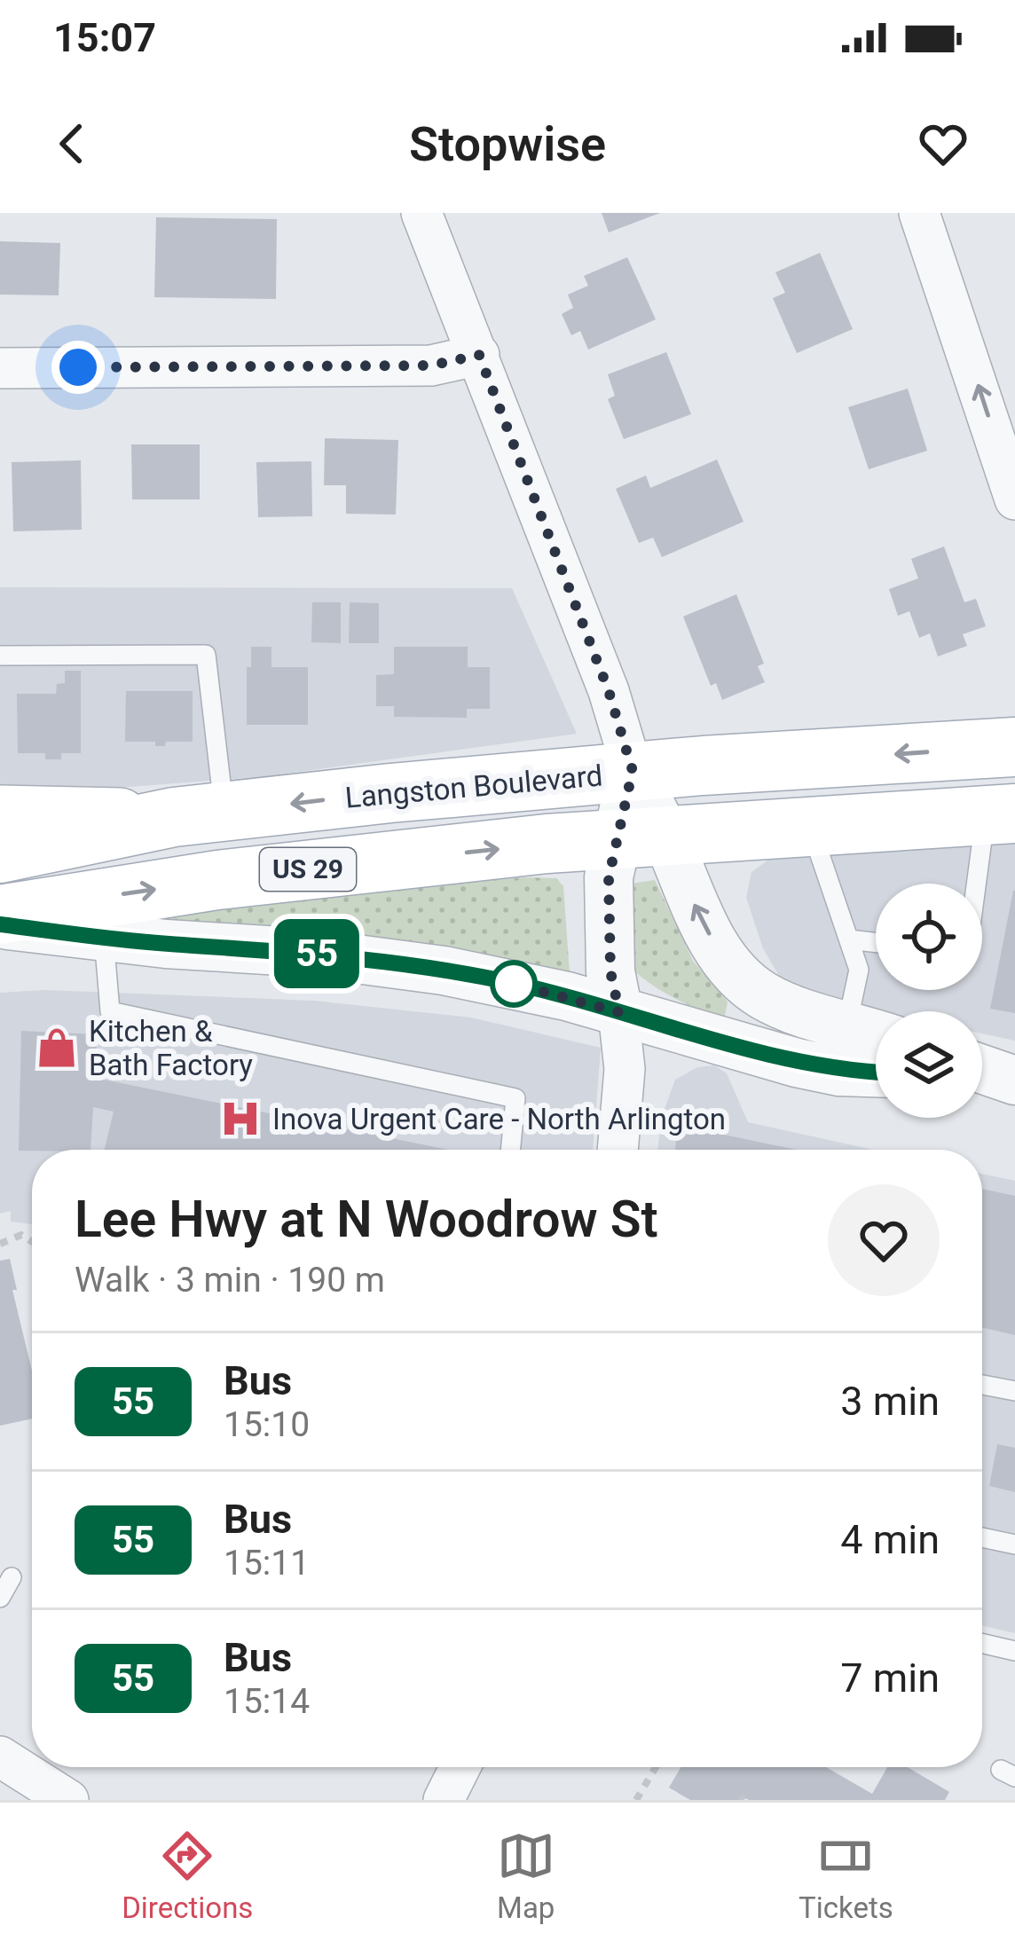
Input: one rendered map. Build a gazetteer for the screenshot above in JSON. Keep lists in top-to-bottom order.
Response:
{
  "streets": {
    "main road": ["Langston Boulevard", "US 29"]
  },
  "places": {
    "shop": ["Kitchen & Bath Factory"],
    "hospital": ["Inova Urgent Care - North Arlington"]
  },
  "lines": ["bus line 55"],
  "page": {
    "status": "15:07",
    "header": "Stopwise",
    "on_map": "55",
    "heading": ["Lee Hwy at N Woodrow St", "Walk · 3 min · 190 m"],
    "list": [
      {
        "mark": "55",
        "name": "Bus",
        "note": "15:10",
        "value": "3 min"
      },
      {
        "mark": "55",
        "name": "Bus",
        "note": "15:11",
        "value": "4 min"
      },
      {
        "mark": "55",
        "name": "Bus",
        "note": "15:14",
        "value": "7 min"
      }
    ],
    "tabs": ["Directions", "Map", "Tickets"]
  }
}
